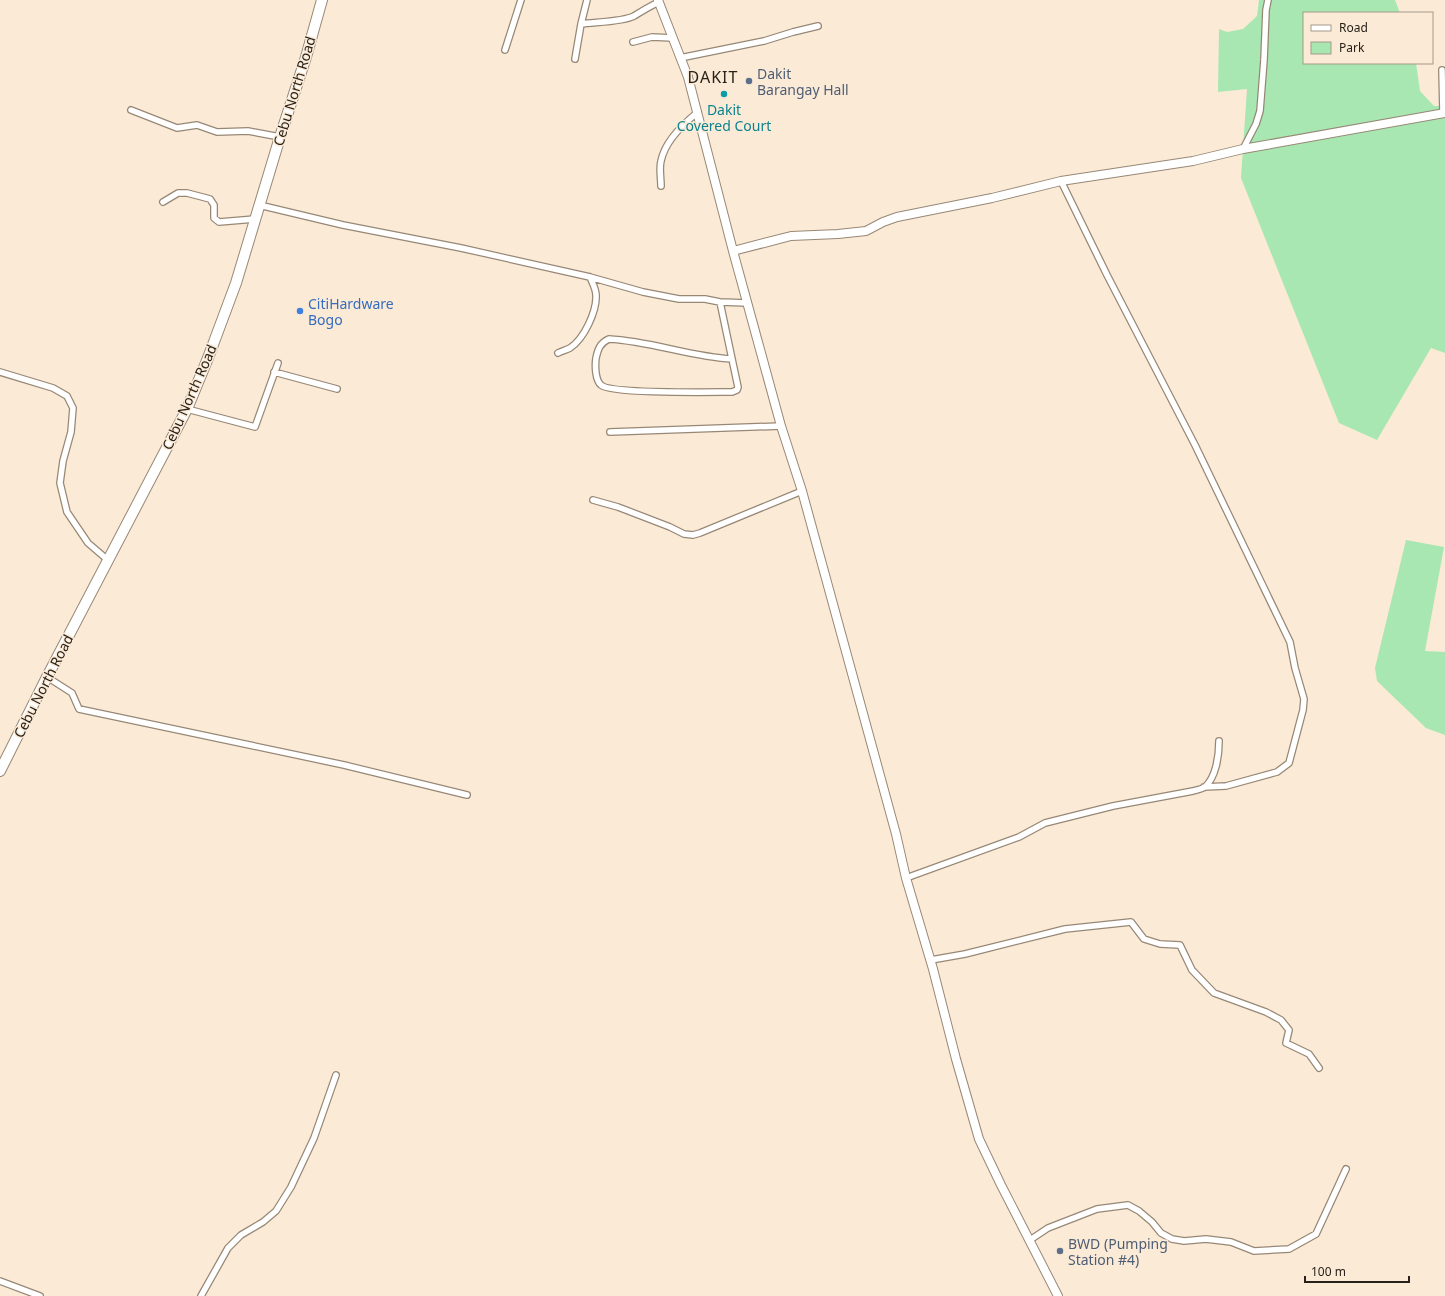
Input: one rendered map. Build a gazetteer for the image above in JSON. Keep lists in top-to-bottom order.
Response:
{
  "streets": {
    "highway": ["Cebu North Road"]
  },
  "districts": ["DAKIT"],
  "places": [
    "Dakit Barangay Hall",
    "Dakit Covered Court",
    "CitiHardware Bogo",
    "BWD (Pumping Station #4)"
  ],
  "legend": ["Road", "Park"],
  "scale_bar": "100 m"
}
